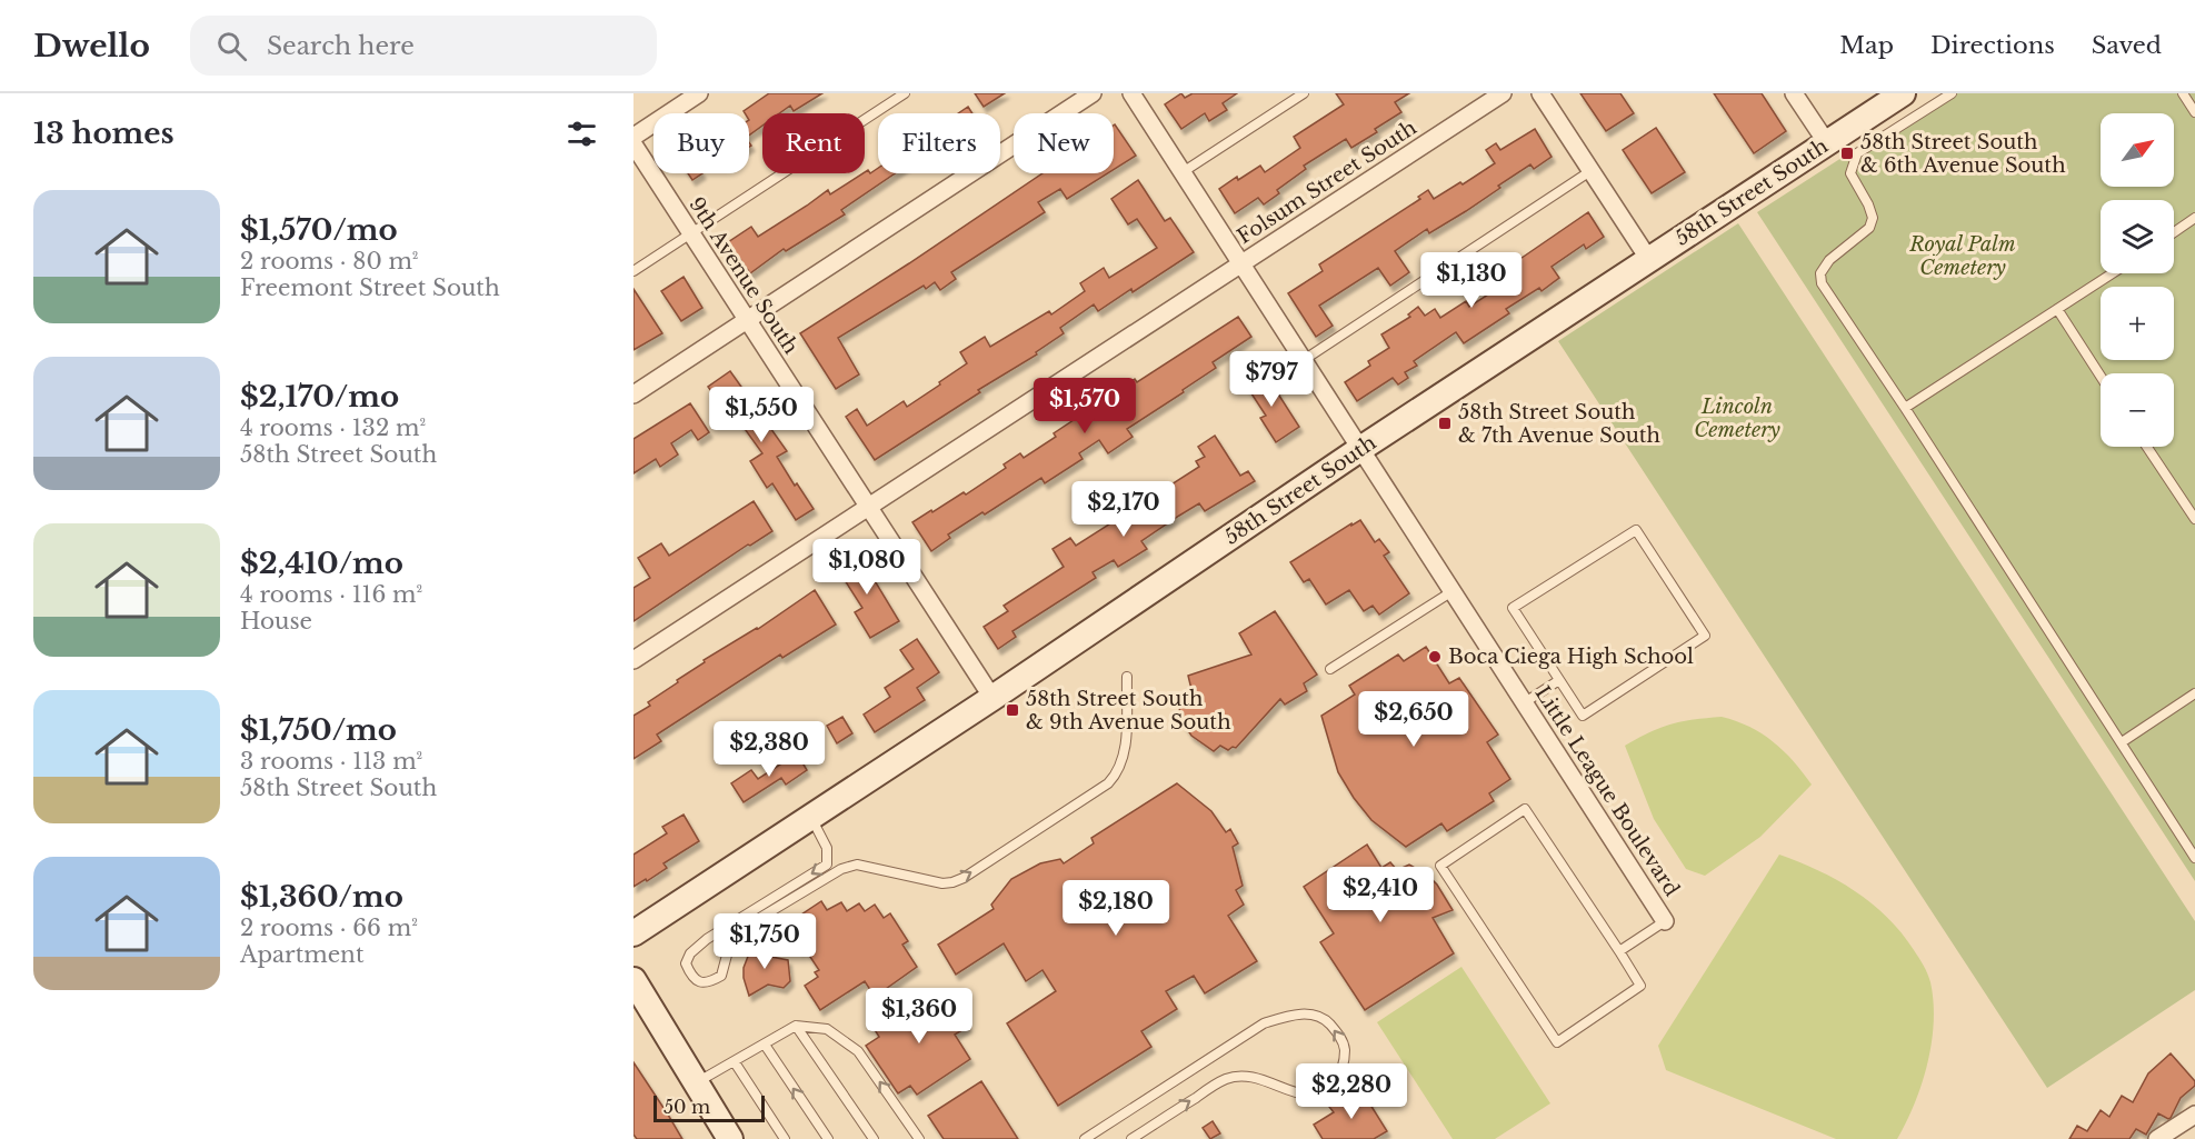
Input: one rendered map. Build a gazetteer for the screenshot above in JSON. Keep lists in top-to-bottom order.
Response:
{
  "streets": {
    "street": [
      "Folsum Street South",
      "58th Street South",
      "9th Avenue South",
      "Little League Boulevard"
    ]
  },
  "crossings": [
    ["Folsum Street South", "9th Avenue South"],
    ["Folsum Street South", "Little League Boulevard"],
    ["58th Street South", "9th Avenue South"],
    ["58th Street South", "Little League Boulevard"]
  ],
  "parks": ["Royal Palm Cemetery", "Lincoln Cemetery"],
  "places": {
    "transit": ["58th Street South & 6th Avenue South", "58th Street South & 7th Avenue South", "58th Street South & 9th Avenue South"],
    "other": ["Boca Ciega High School"]
  },
  "scale_bar": "50 m",
  "north": "top right",
  "page": {
    "header": "Dwello",
    "search": "Search here",
    "nav": ["Map", "Directions", "Saved"],
    "heading": "13 homes",
    "map_buttons": ["+", "−"],
    "chip": [
      "Buy",
      "Rent",
      "Filters",
      "New"
    ],
    "list": [
      {
        "name": "$1,570/mo",
        "note": "2 rooms · 80 m² · Freemont Street South"
      },
      {
        "name": "$2,170/mo",
        "note": "4 rooms · 132 m² · 58th Street South"
      },
      {
        "name": "$2,410/mo",
        "note": "4 rooms · 116 m² · House"
      },
      {
        "name": "$1,750/mo",
        "note": "3 rooms · 113 m² · 58th Street South"
      },
      {
        "name": "$1,360/mo",
        "note": "2 rooms · 66 m² · Apartment"
      }
    ],
    "price": [
      "$1,130",
      "$797",
      "$1,570",
      "$1,550",
      "$2,170",
      "$1,080",
      "$2,650",
      "$2,380",
      "$2,410",
      "$2,180",
      "$1,750",
      "$1,360",
      "$2,280"
    ],
    "scale": "50 m"
  }
}
